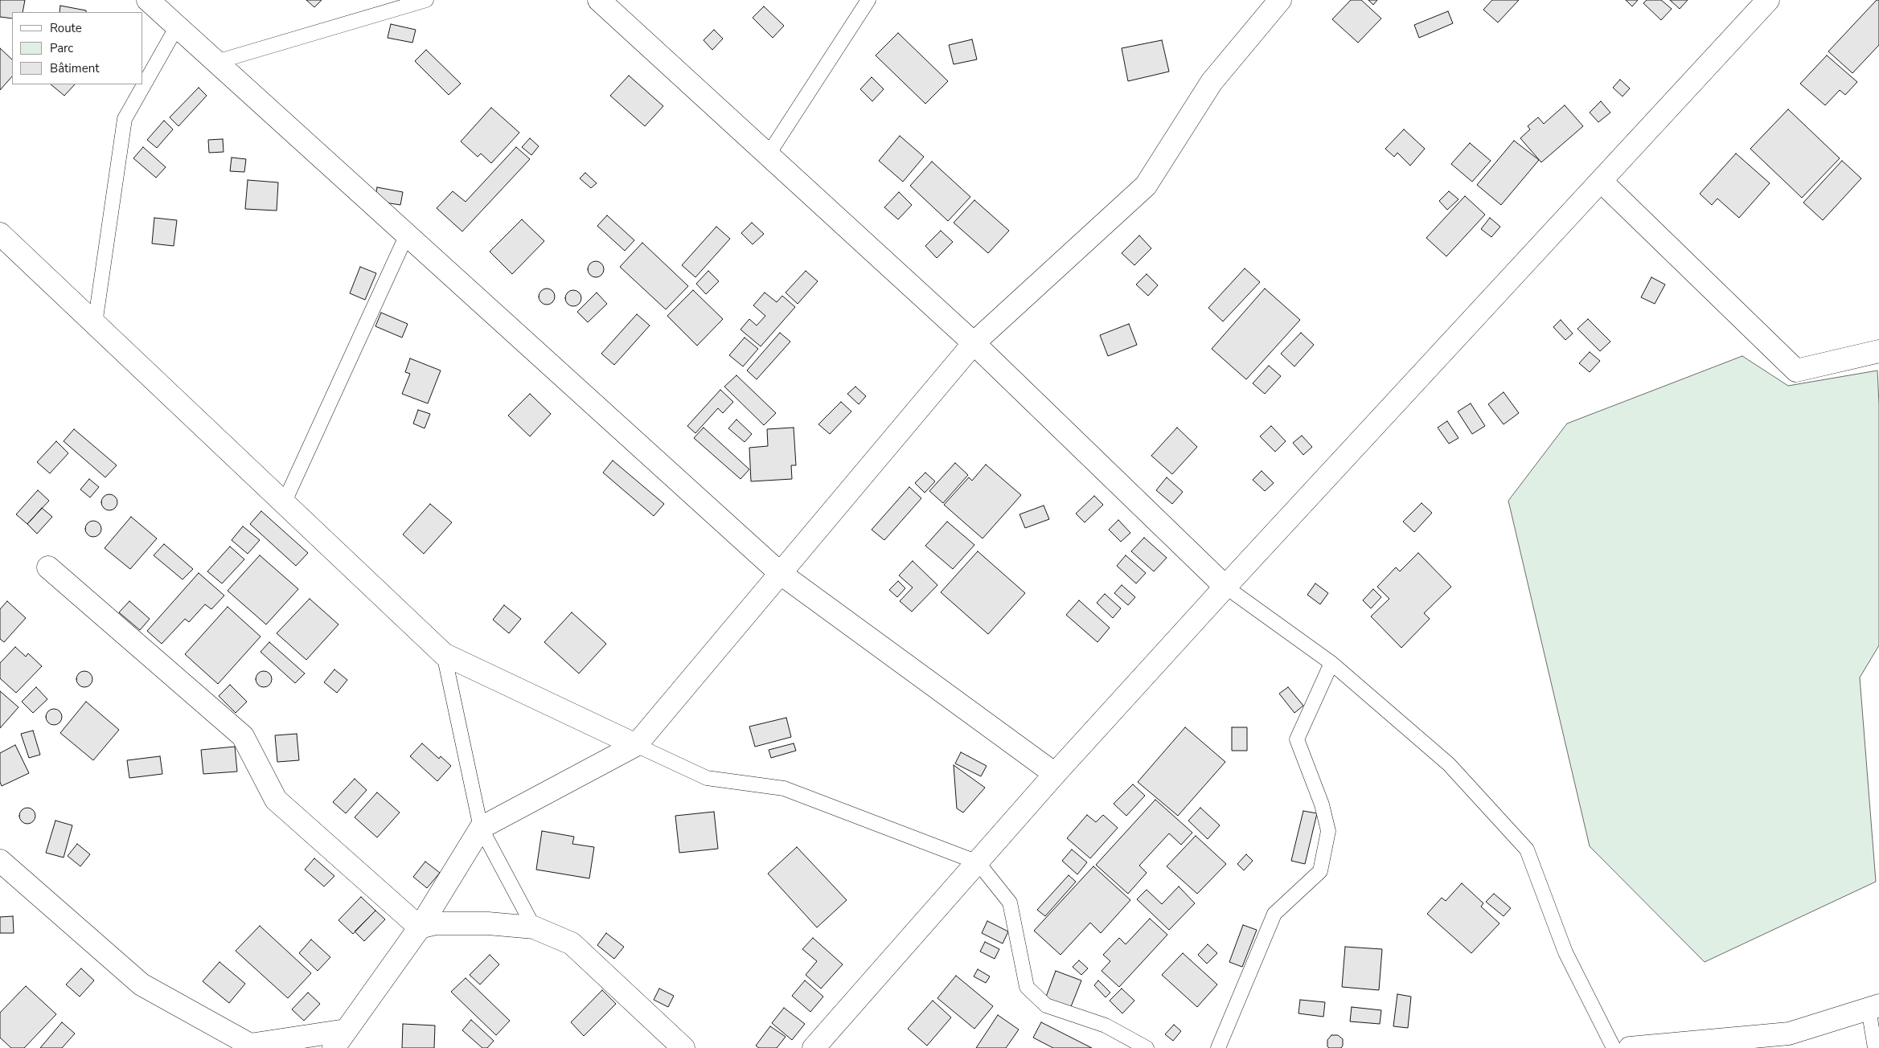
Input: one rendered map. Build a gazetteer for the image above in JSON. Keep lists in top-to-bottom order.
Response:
{
  "legend": ["Route", "Parc", "Bâtiment"]
}
